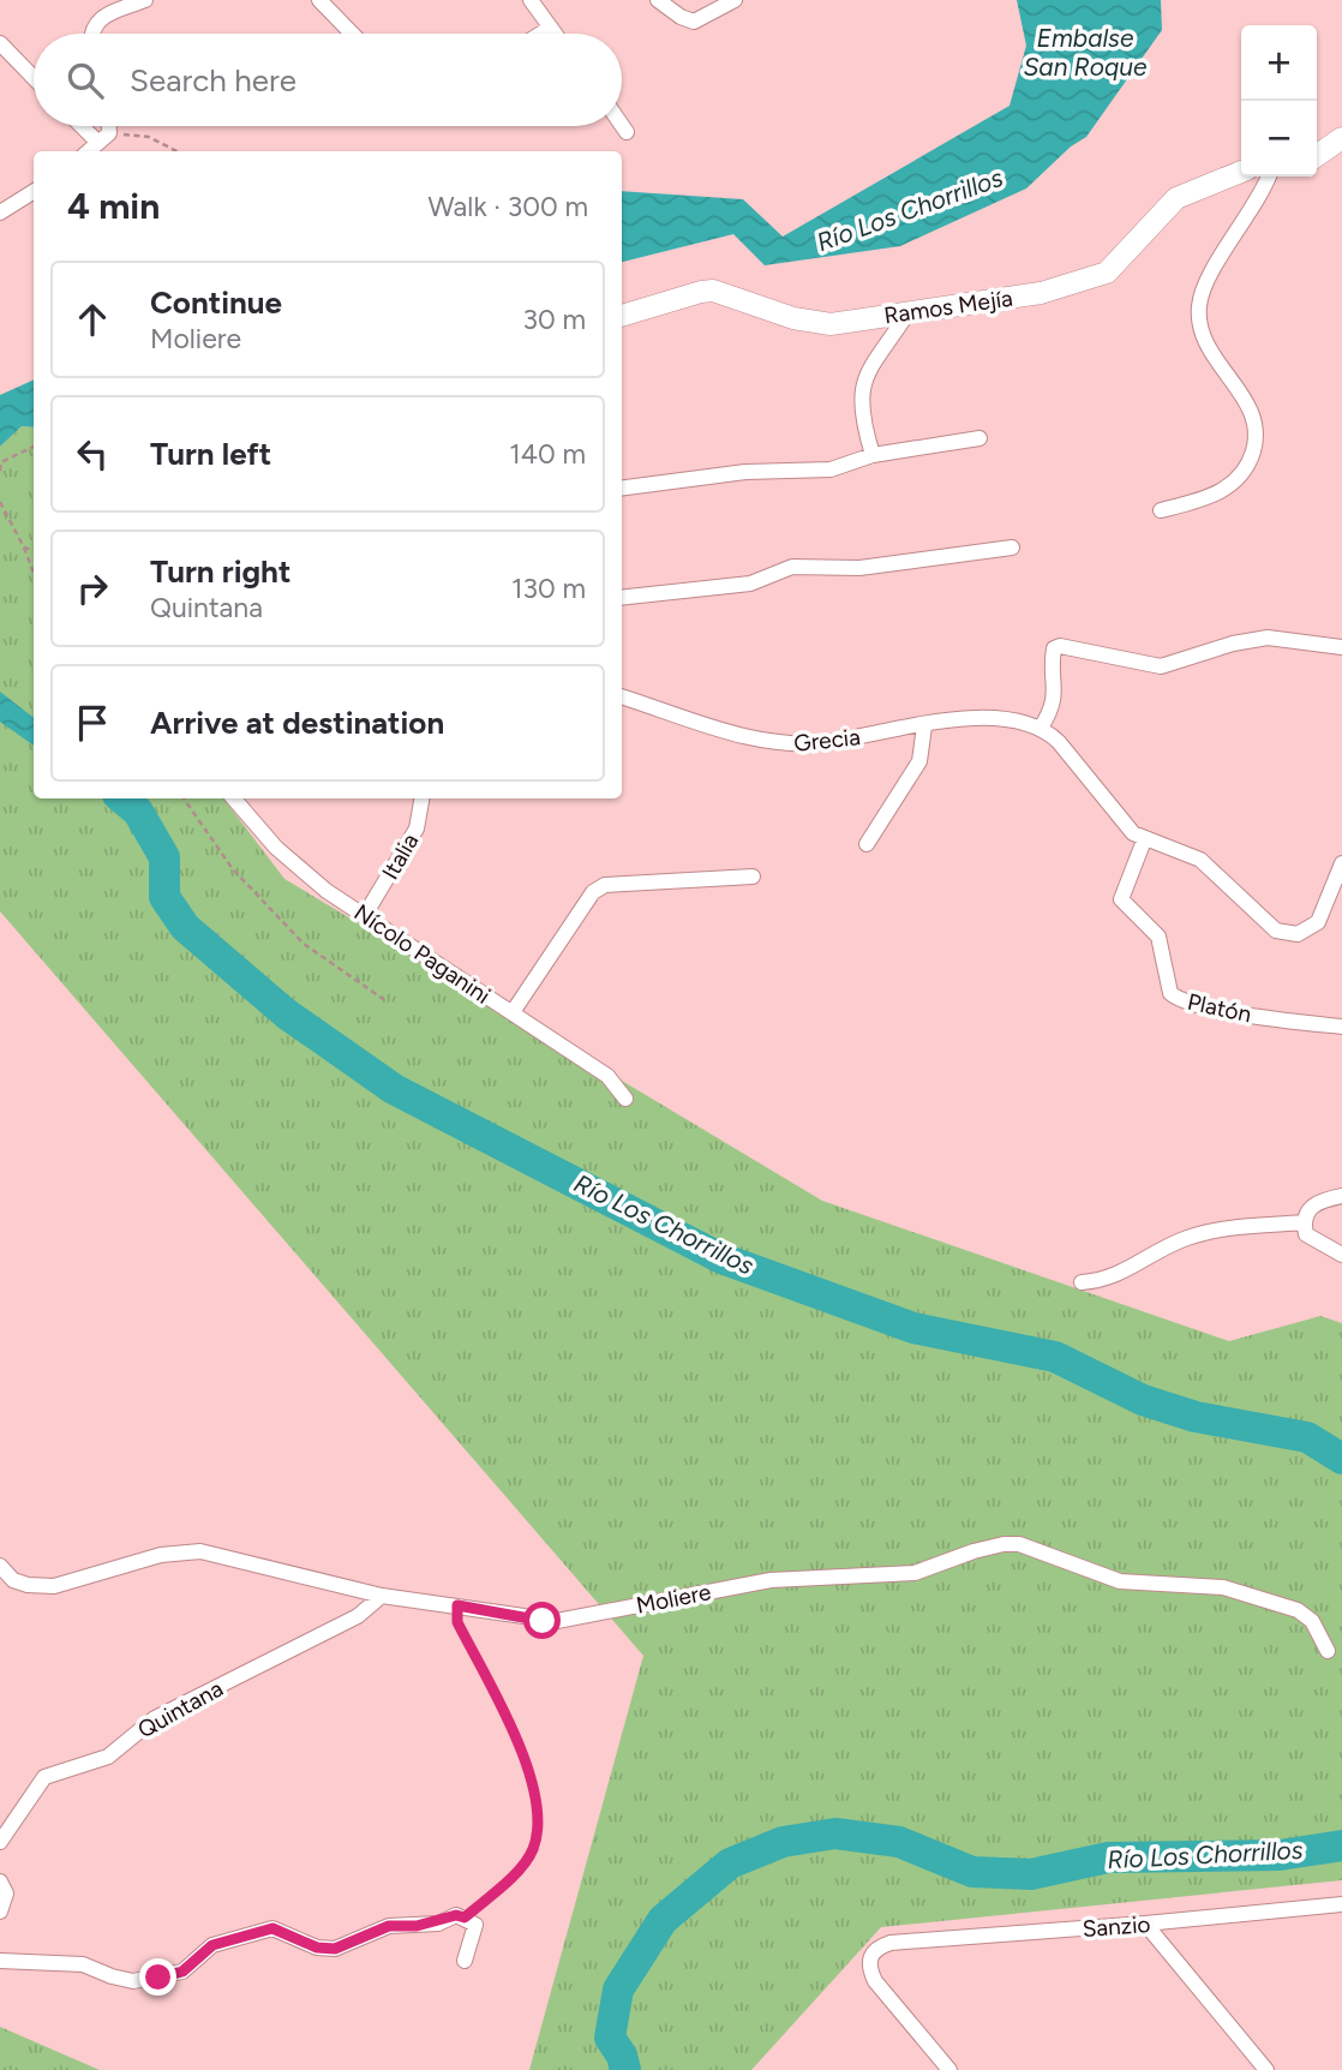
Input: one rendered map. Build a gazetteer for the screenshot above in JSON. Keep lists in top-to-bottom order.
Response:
{
  "streets": {
    "street": [
      "Ramos Mejía",
      "Grecia",
      "Italia",
      "Nícolo Paganini",
      "Platón",
      "Moliere",
      "Quintana",
      "Sanzio"
    ]
  },
  "crossings": [
    ["Italia", "Nícolo Paganini"],
    ["Moliere", "Quintana"]
  ],
  "water": ["Embalse San Roque", "Río Los Chorrillos"],
  "page": {
    "map_buttons": ["+", "−"],
    "search": "Search here",
    "heading": ["4 min", "Walk · 300 m"],
    "list": [
      ["Continue", "Moliere", "30 m"],
      ["Turn left", "140 m"],
      ["Turn right", "Quintana", "130 m"],
      "Arrive at destination"
    ]
  }
}
